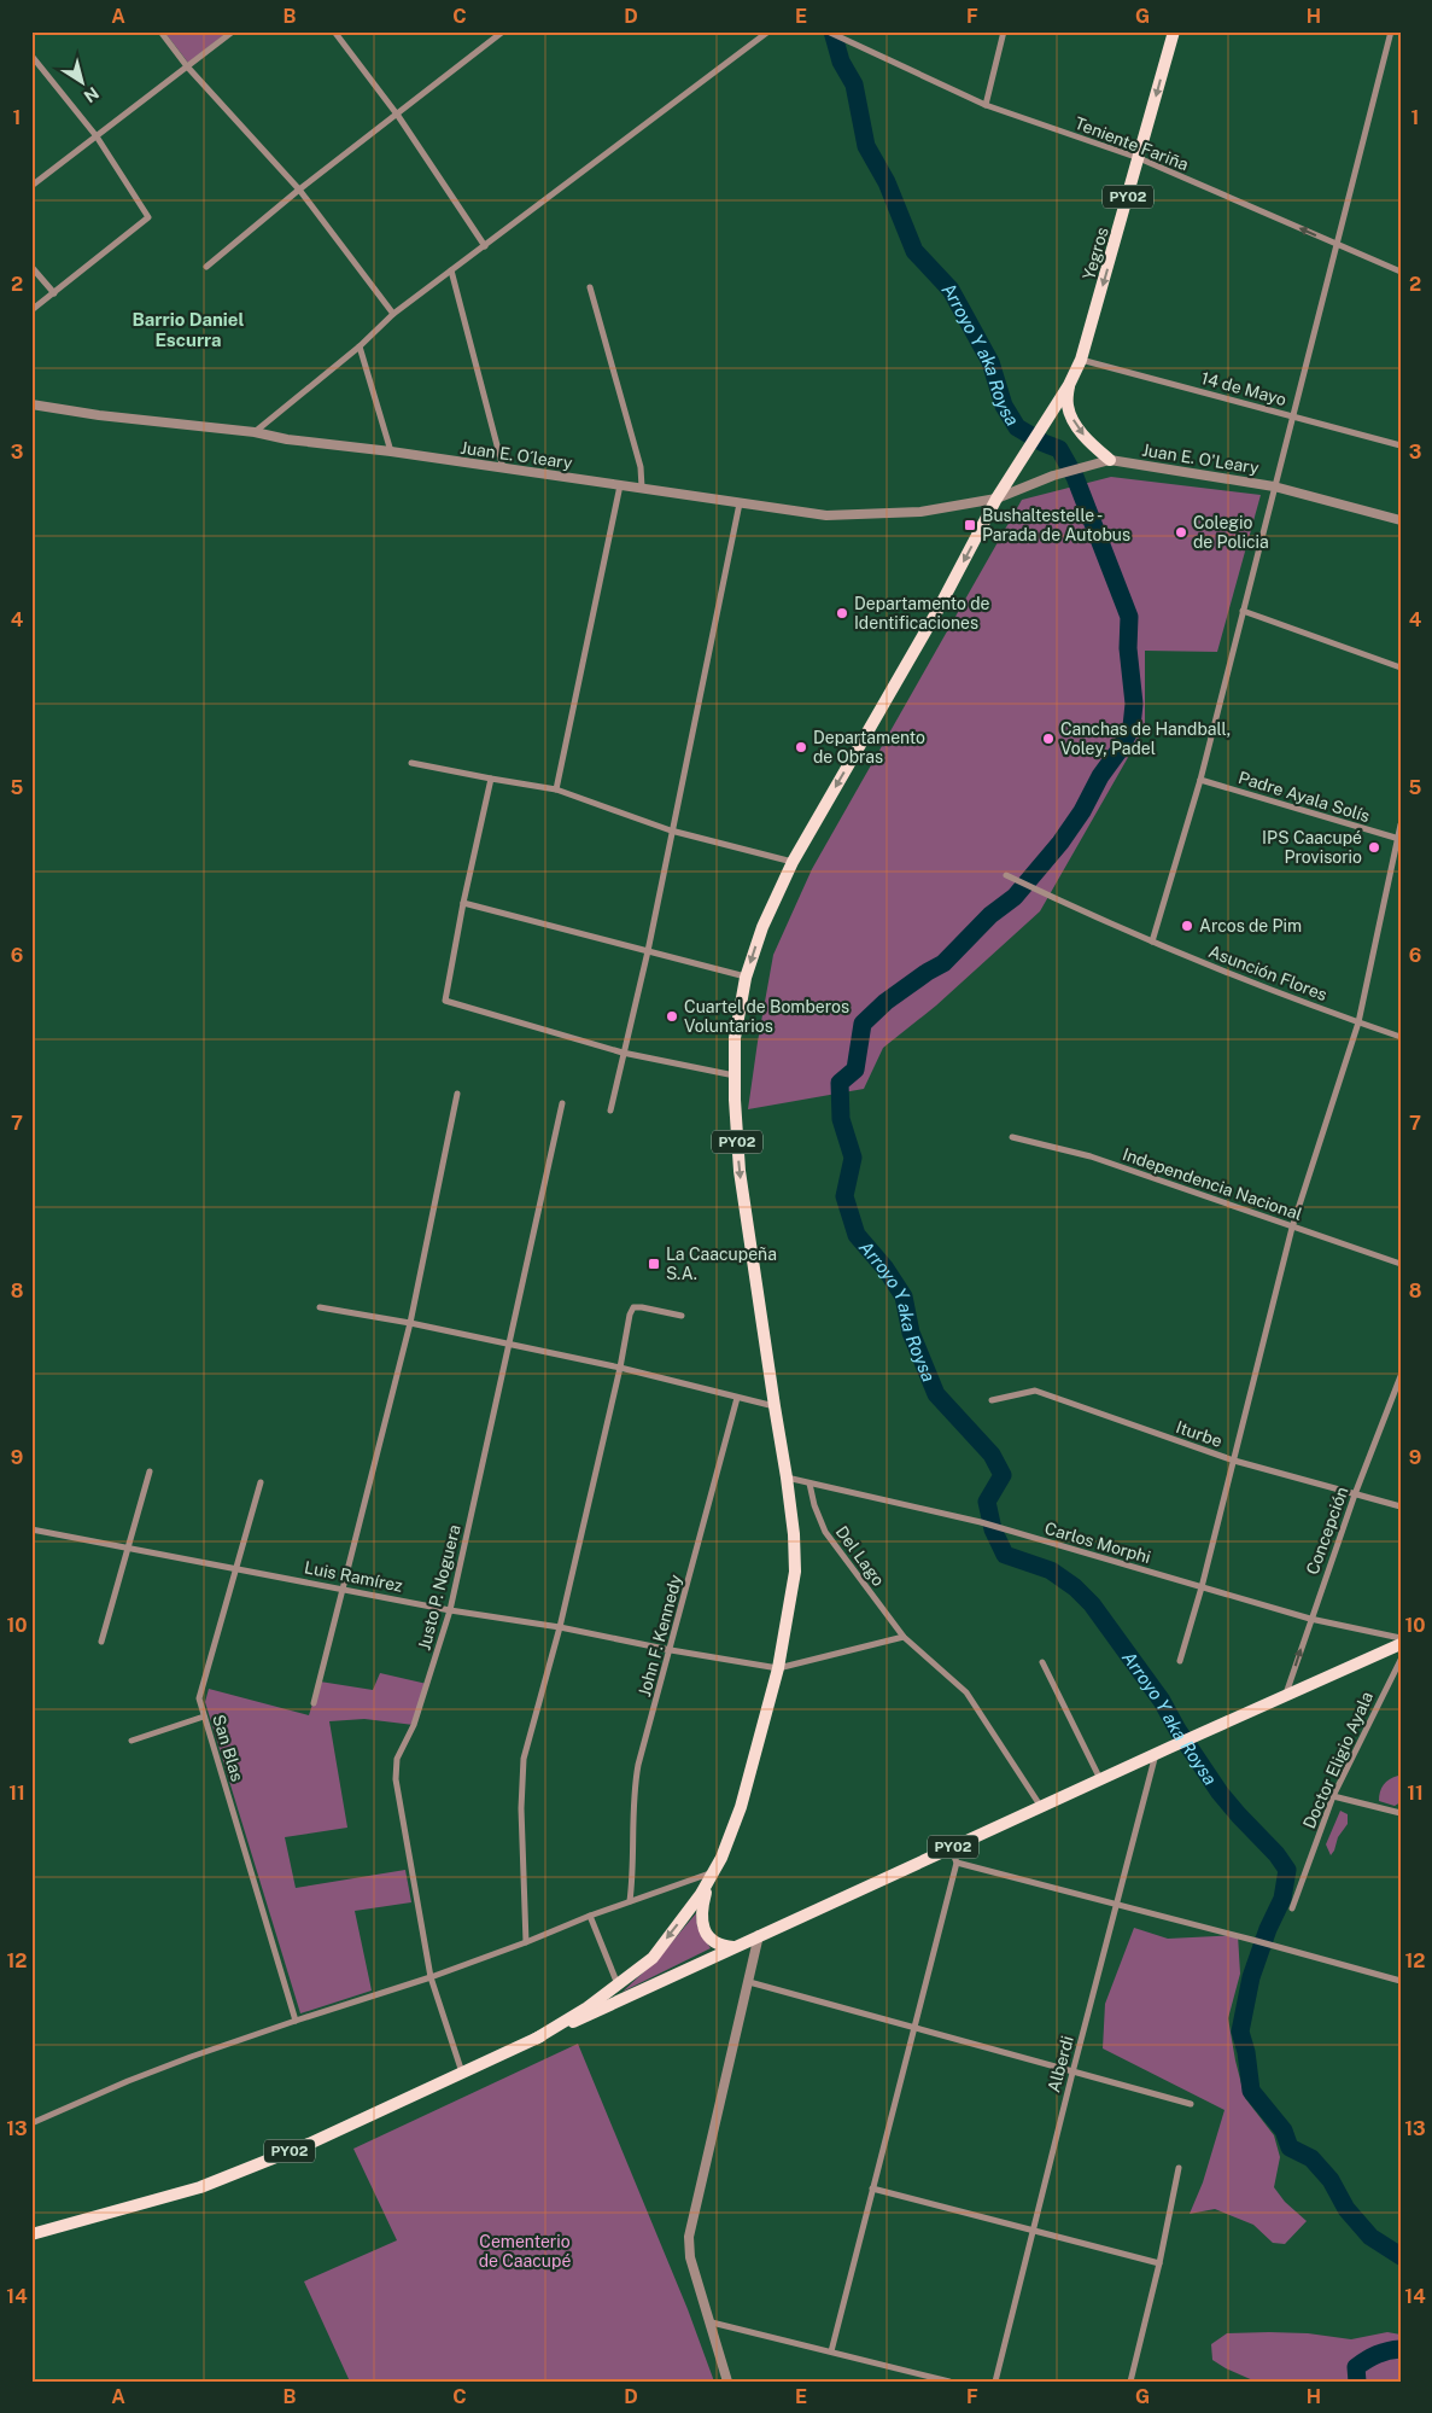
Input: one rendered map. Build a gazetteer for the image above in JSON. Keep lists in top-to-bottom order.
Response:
{
  "streets": {
    "main road": ["PY02", "Yegros"],
    "street": [
      "Teniente Fariña",
      "14 de Mayo",
      "Juan E. O´leary",
      "Juan E. O'Leary",
      "Padre Ayala Solís",
      "Asunción Flores",
      "Independencia Nacional",
      "Iturbe",
      "Concepción",
      "Carlos Morphi",
      "Del Lago",
      "Luis Ramírez",
      "Justo P. Noguera",
      "John F. Kennedy",
      "San Blas",
      "Doctor Eligio Ayala",
      "Alberdi"
    ]
  },
  "crossings": [
    ["Teniente Fariña", "Yegros"],
    ["PY02", "Yegros"],
    ["PY02", "Juan E. O´leary"],
    ["PY02", "Juan E. O'Leary"],
    ["PY02", "Concepción"],
    ["PY02", "Carlos Morphi"],
    ["PY02", "Del Lago"],
    ["PY02", "Luis Ramírez"],
    ["PY02", "Justo P. Noguera"],
    ["PY02", "Alberdi"],
    ["Yegros", "14 de Mayo"],
    ["Yegros", "Juan E. O´leary"],
    ["Yegros", "Juan E. O'Leary"],
    ["Juan E. O´leary", "Juan E. O'Leary"],
    ["Iturbe", "Concepción"],
    ["Concepción", "Carlos Morphi"],
    ["Carlos Morphi", "Del Lago"],
    ["Luis Ramírez", "Justo P. Noguera"],
    ["Luis Ramírez", "John F. Kennedy"],
    ["Luis Ramírez", "San Blas"]
  ],
  "one_way": ["Yegros"],
  "districts": ["Barrio Daniel Escurra"],
  "water": ["Arroyo Y aka Roysa"],
  "parks": ["Cementerio de Caacupé"],
  "places": {
    "transit": ["Bushaltestelle - Parada de Autobus", "La Caacupeña S.A."],
    "other": [
      "Colegio de Policia",
      "Departamento de Identificaciones",
      "Canchas de Handball, Voley, Padel",
      "Departamento de Obras",
      "IPS Caacupé Provisorio",
      "Arcos de Pim",
      "Cuartel de Bomberos Voluntarios"
    ]
  },
  "north": "bottom right",
  "grid": {
    "columns": [
      "A",
      "B",
      "C",
      "D",
      "E",
      "F",
      "G",
      "H"
    ],
    "rows": [
      "1",
      "2",
      "3",
      "4",
      "5",
      "6",
      "7",
      "8",
      "9",
      "10",
      "11",
      "12",
      "13",
      "14"
    ]
  }
}
